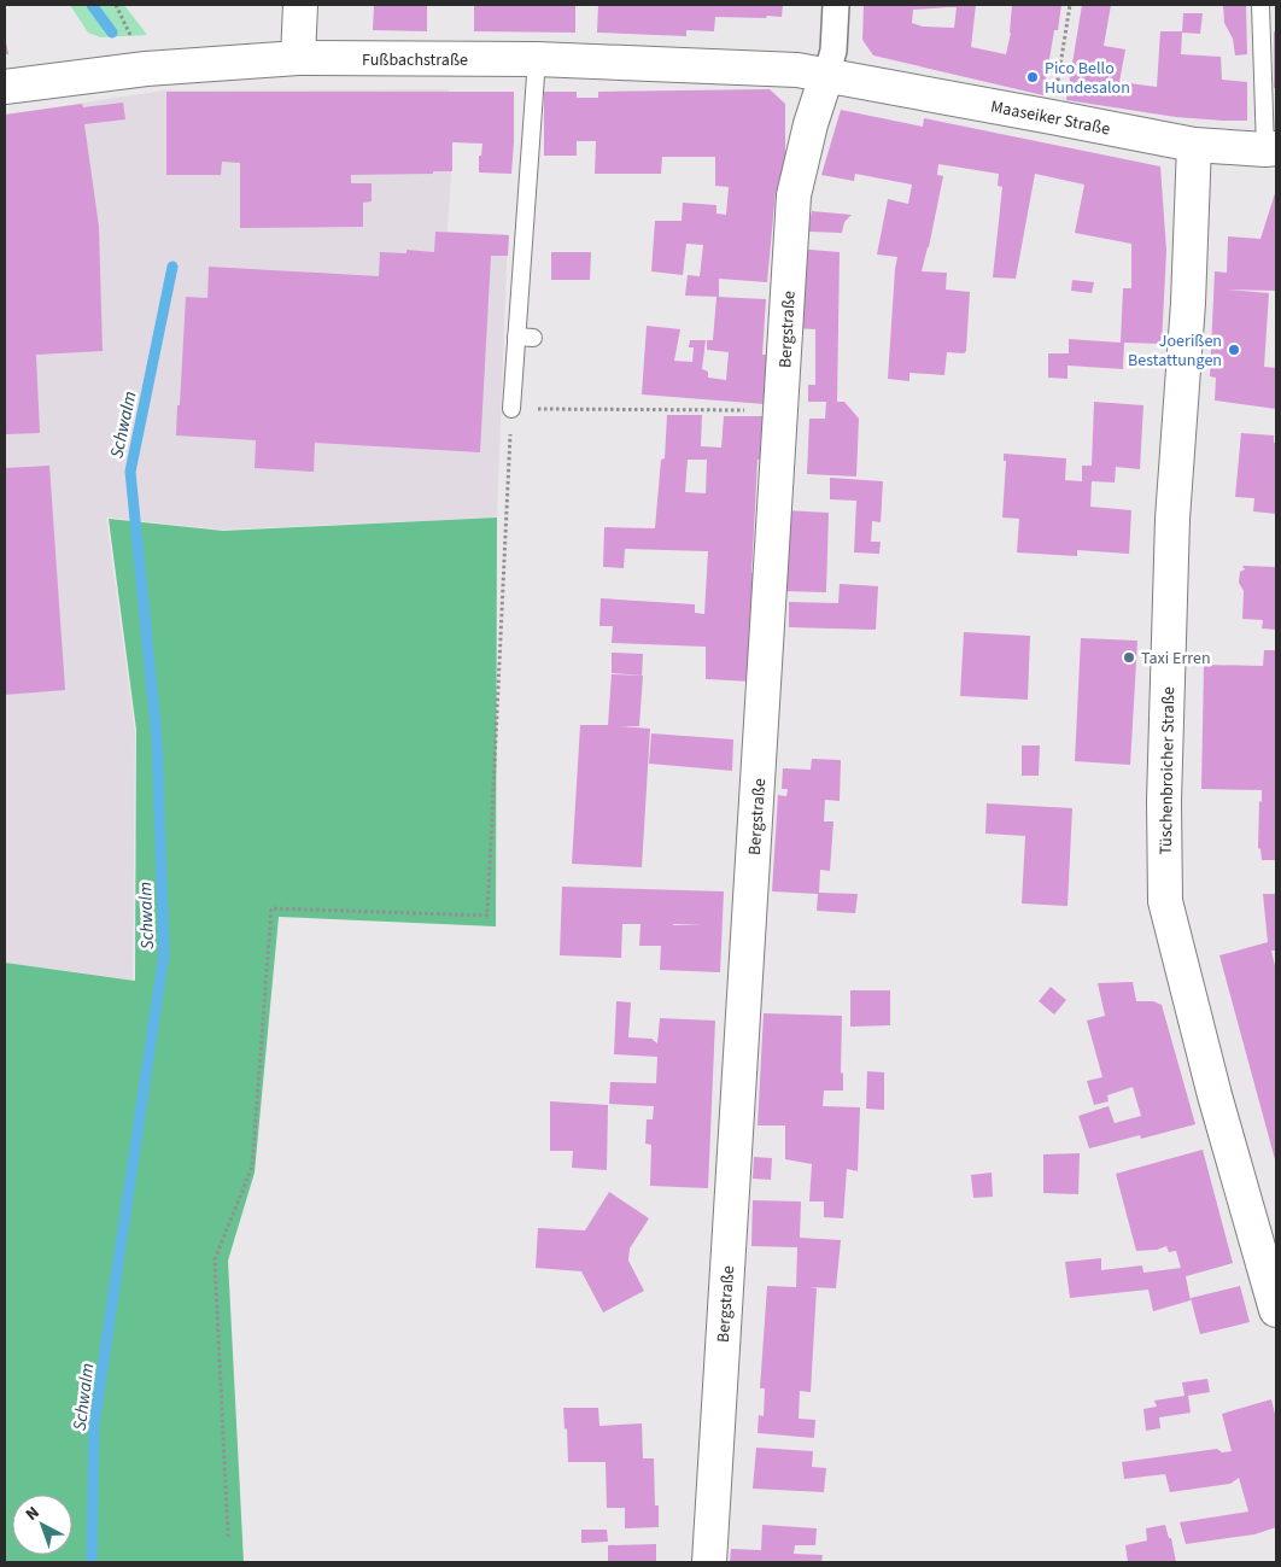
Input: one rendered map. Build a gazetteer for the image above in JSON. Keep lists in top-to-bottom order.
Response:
{
  "streets": {
    "street": [
      "Fußbachstraße",
      "Maaseiker Straße",
      "Bergstraße",
      "Tüschenbroicher Straße"
    ]
  },
  "crossings": [
    ["Fußbachstraße", "Maaseiker Straße"],
    ["Fußbachstraße", "Bergstraße"],
    ["Maaseiker Straße", "Bergstraße"],
    ["Maaseiker Straße", "Tüschenbroicher Straße"]
  ],
  "water": ["Schwalm"],
  "places": ["Pico Bello Hundesalon", "Joerißen Bestattungen", "Taxi Erren"],
  "north": "top left"
}
